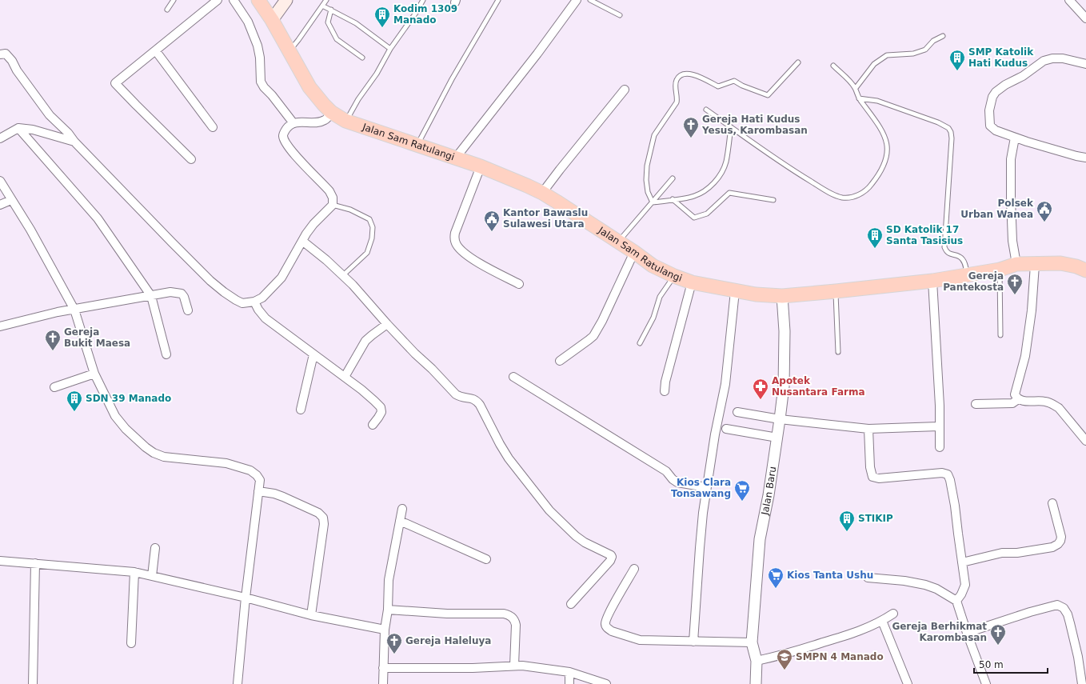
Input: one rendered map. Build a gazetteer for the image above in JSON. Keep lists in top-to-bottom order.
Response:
{
  "streets": {
    "highway": ["Jalan Sam Ratulangi"],
    "street": ["Jalan Baru"]
  },
  "crossings": [
    ["Jalan Sam Ratulangi", "Jalan Baru"]
  ],
  "places": {
    "building": [
      "Kodim 1309 Manado",
      "SMP Katolik Hati Kudus",
      "SD Katolik 17 Santa Tasisius",
      "SDN 39 Manado",
      "STIKIP"
    ],
    "church": [
      "Gereja Hati Kudus Yesus, Karombasan",
      "Gereja Pantekosta",
      "Gereja Bukit Maesa",
      "Gereja Berhikmat Karombasan",
      "Gereja Haleluya"
    ],
    "public building": ["Polsek Urban Wanea", "Kantor Bawaslu Sulawesi Utara"],
    "pharmacy": ["Apotek Nusantara Farma"],
    "supermarket": ["Kios Clara Tonsawang", "Kios Tanta Ushu"],
    "school or university": ["SMPN 4 Manado"]
  },
  "scale_bar": "50 m"
}
